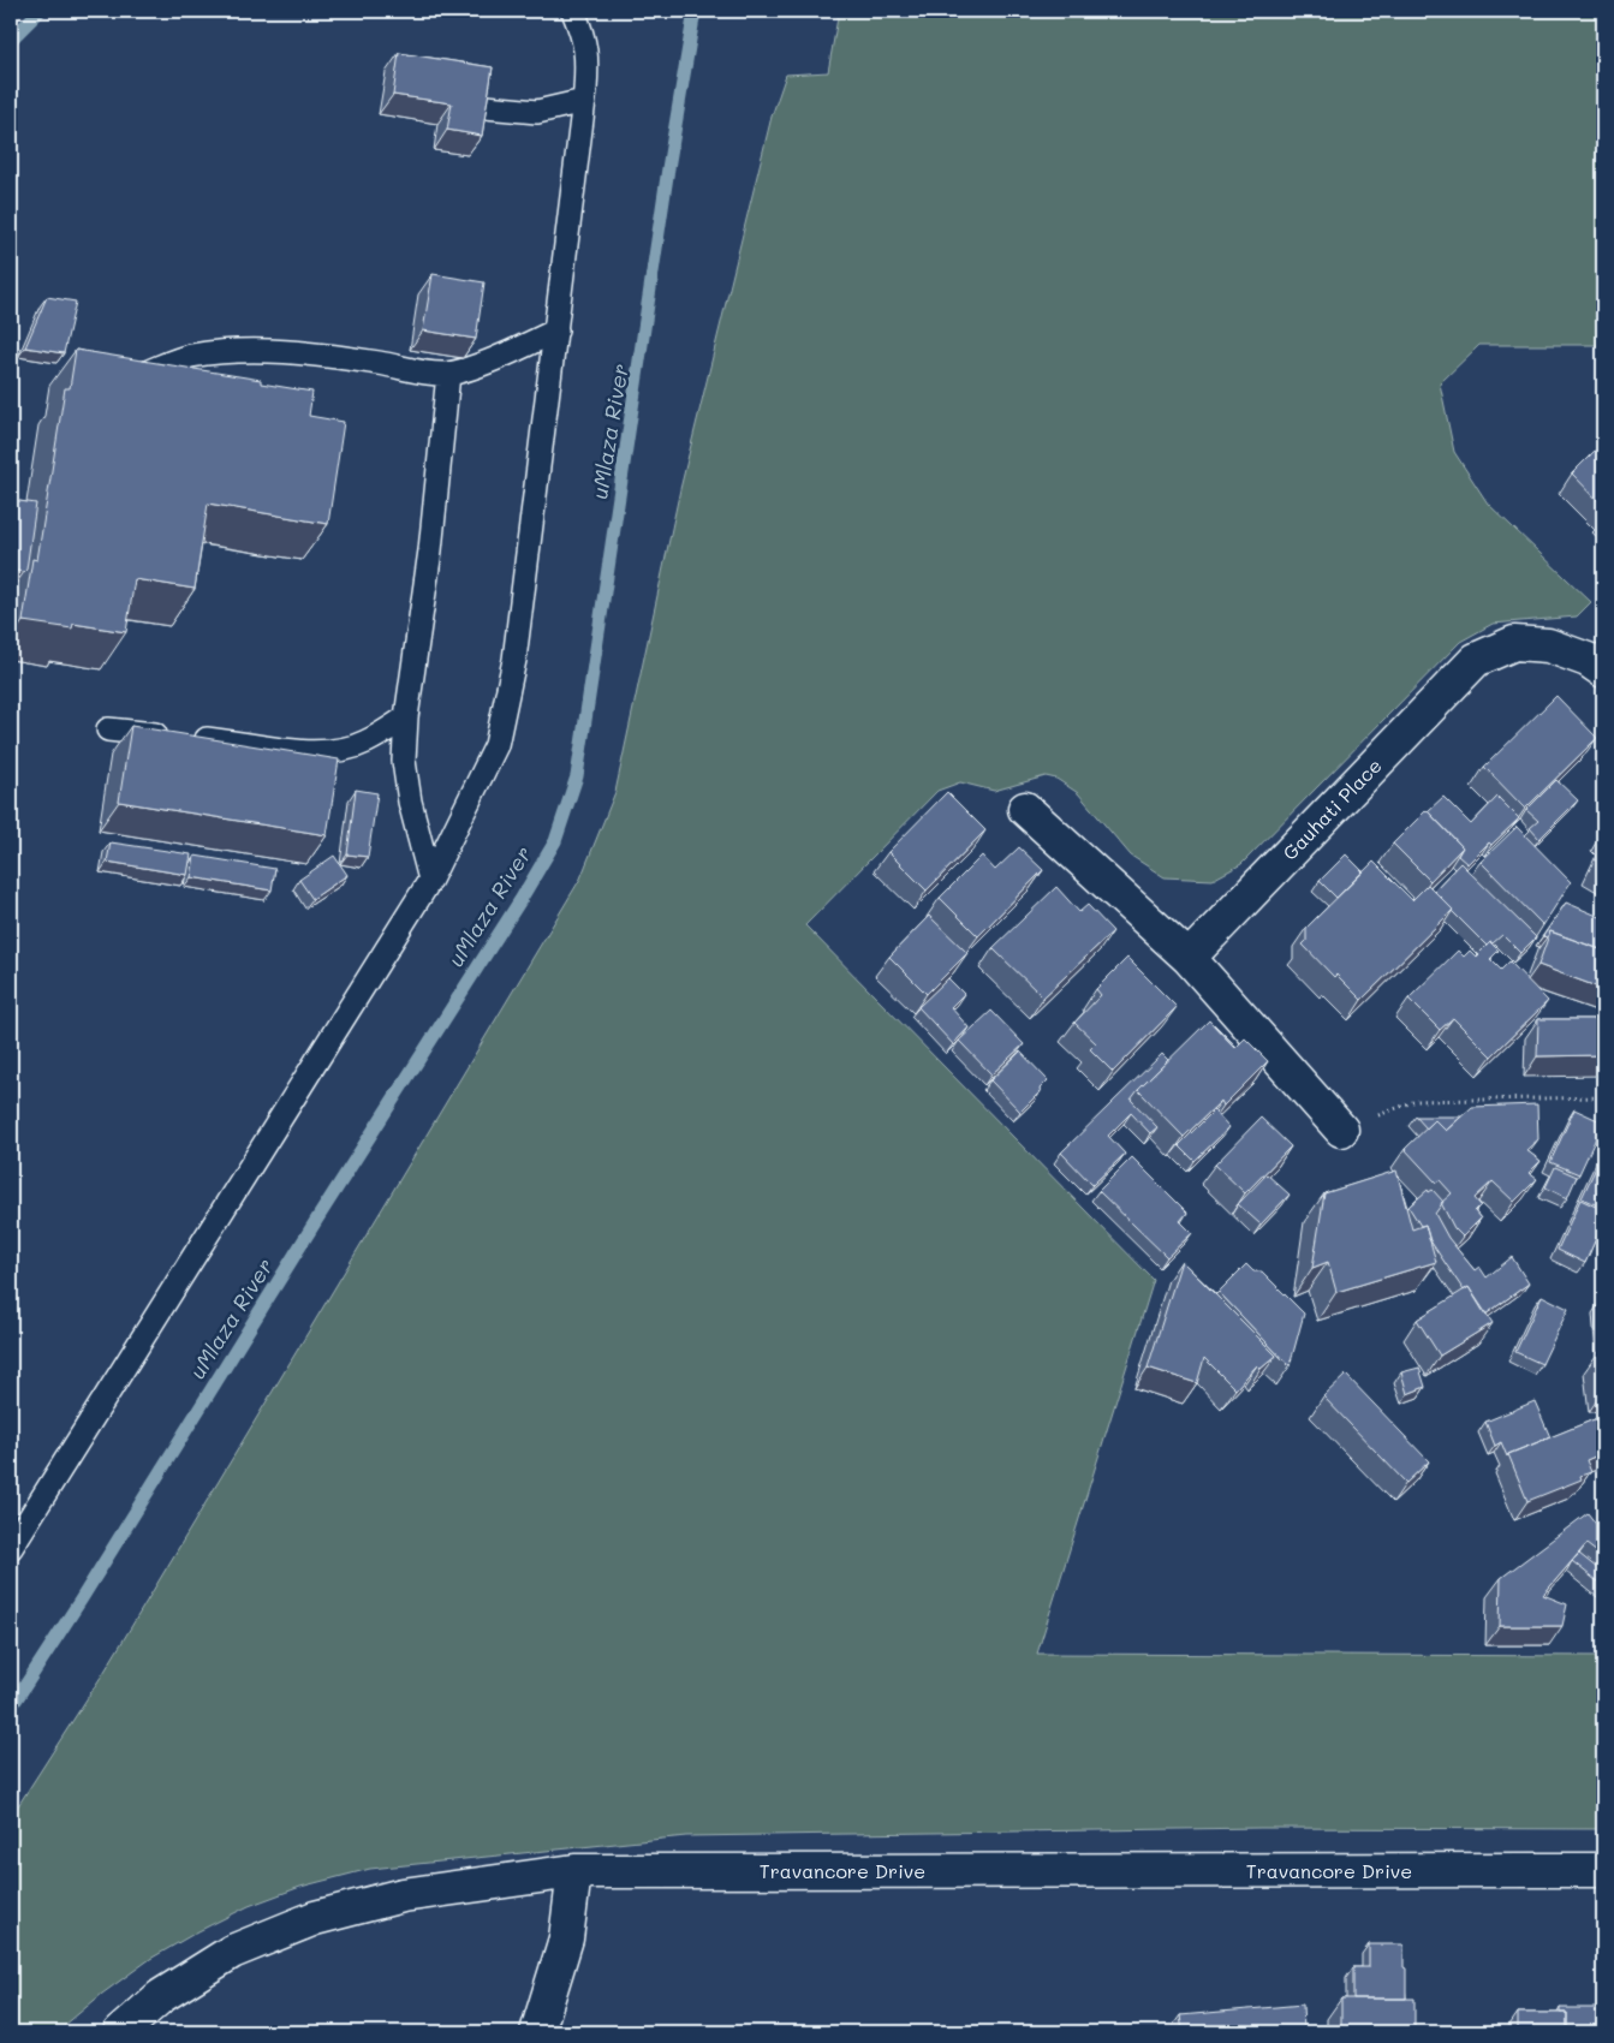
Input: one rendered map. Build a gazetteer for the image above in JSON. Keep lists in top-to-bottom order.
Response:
{
  "streets": {
    "street": ["Gauhati Place", "Travancore Drive"]
  },
  "water": ["uMlaza River"]
}
